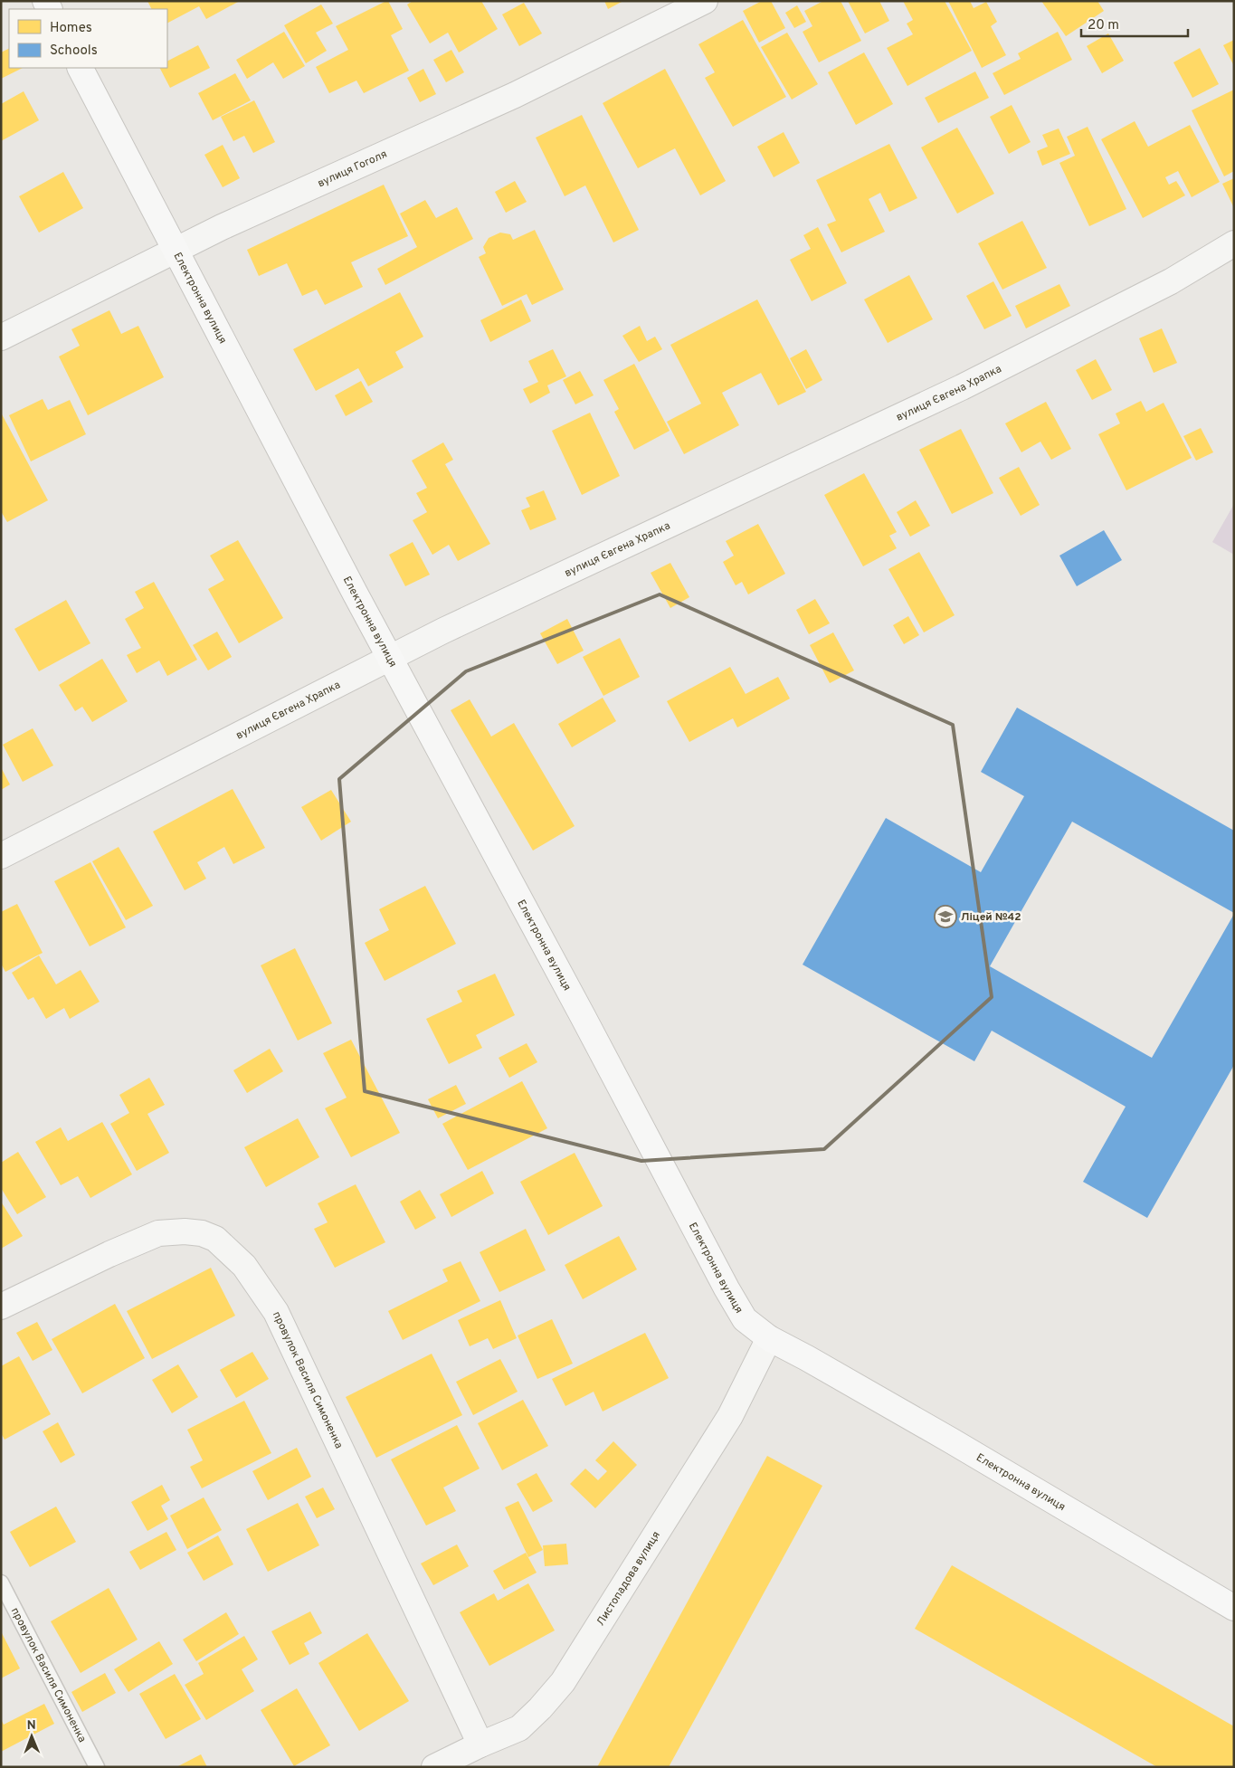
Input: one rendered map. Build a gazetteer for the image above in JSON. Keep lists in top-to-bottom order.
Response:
{
  "streets": {
    "street": [
      "вулиця Гоголя",
      "Електронна вулиця",
      "вулиця Євгена Храпка",
      "провулок Василя Симоненка",
      "Листопадова вулиця"
    ]
  },
  "crossings": [
    ["вулиця Гоголя", "Електронна вулиця"],
    ["Електронна вулиця", "вулиця Євгена Храпка"],
    ["Електронна вулиця", "Листопадова вулиця"],
    ["провулок Василя Симоненка", "Листопадова вулиця"]
  ],
  "places": {
    "school or university": ["Ліцей №42"]
  },
  "legend": ["Homes", "Schools"],
  "scale_bar": "20 m",
  "north": "top"
}
